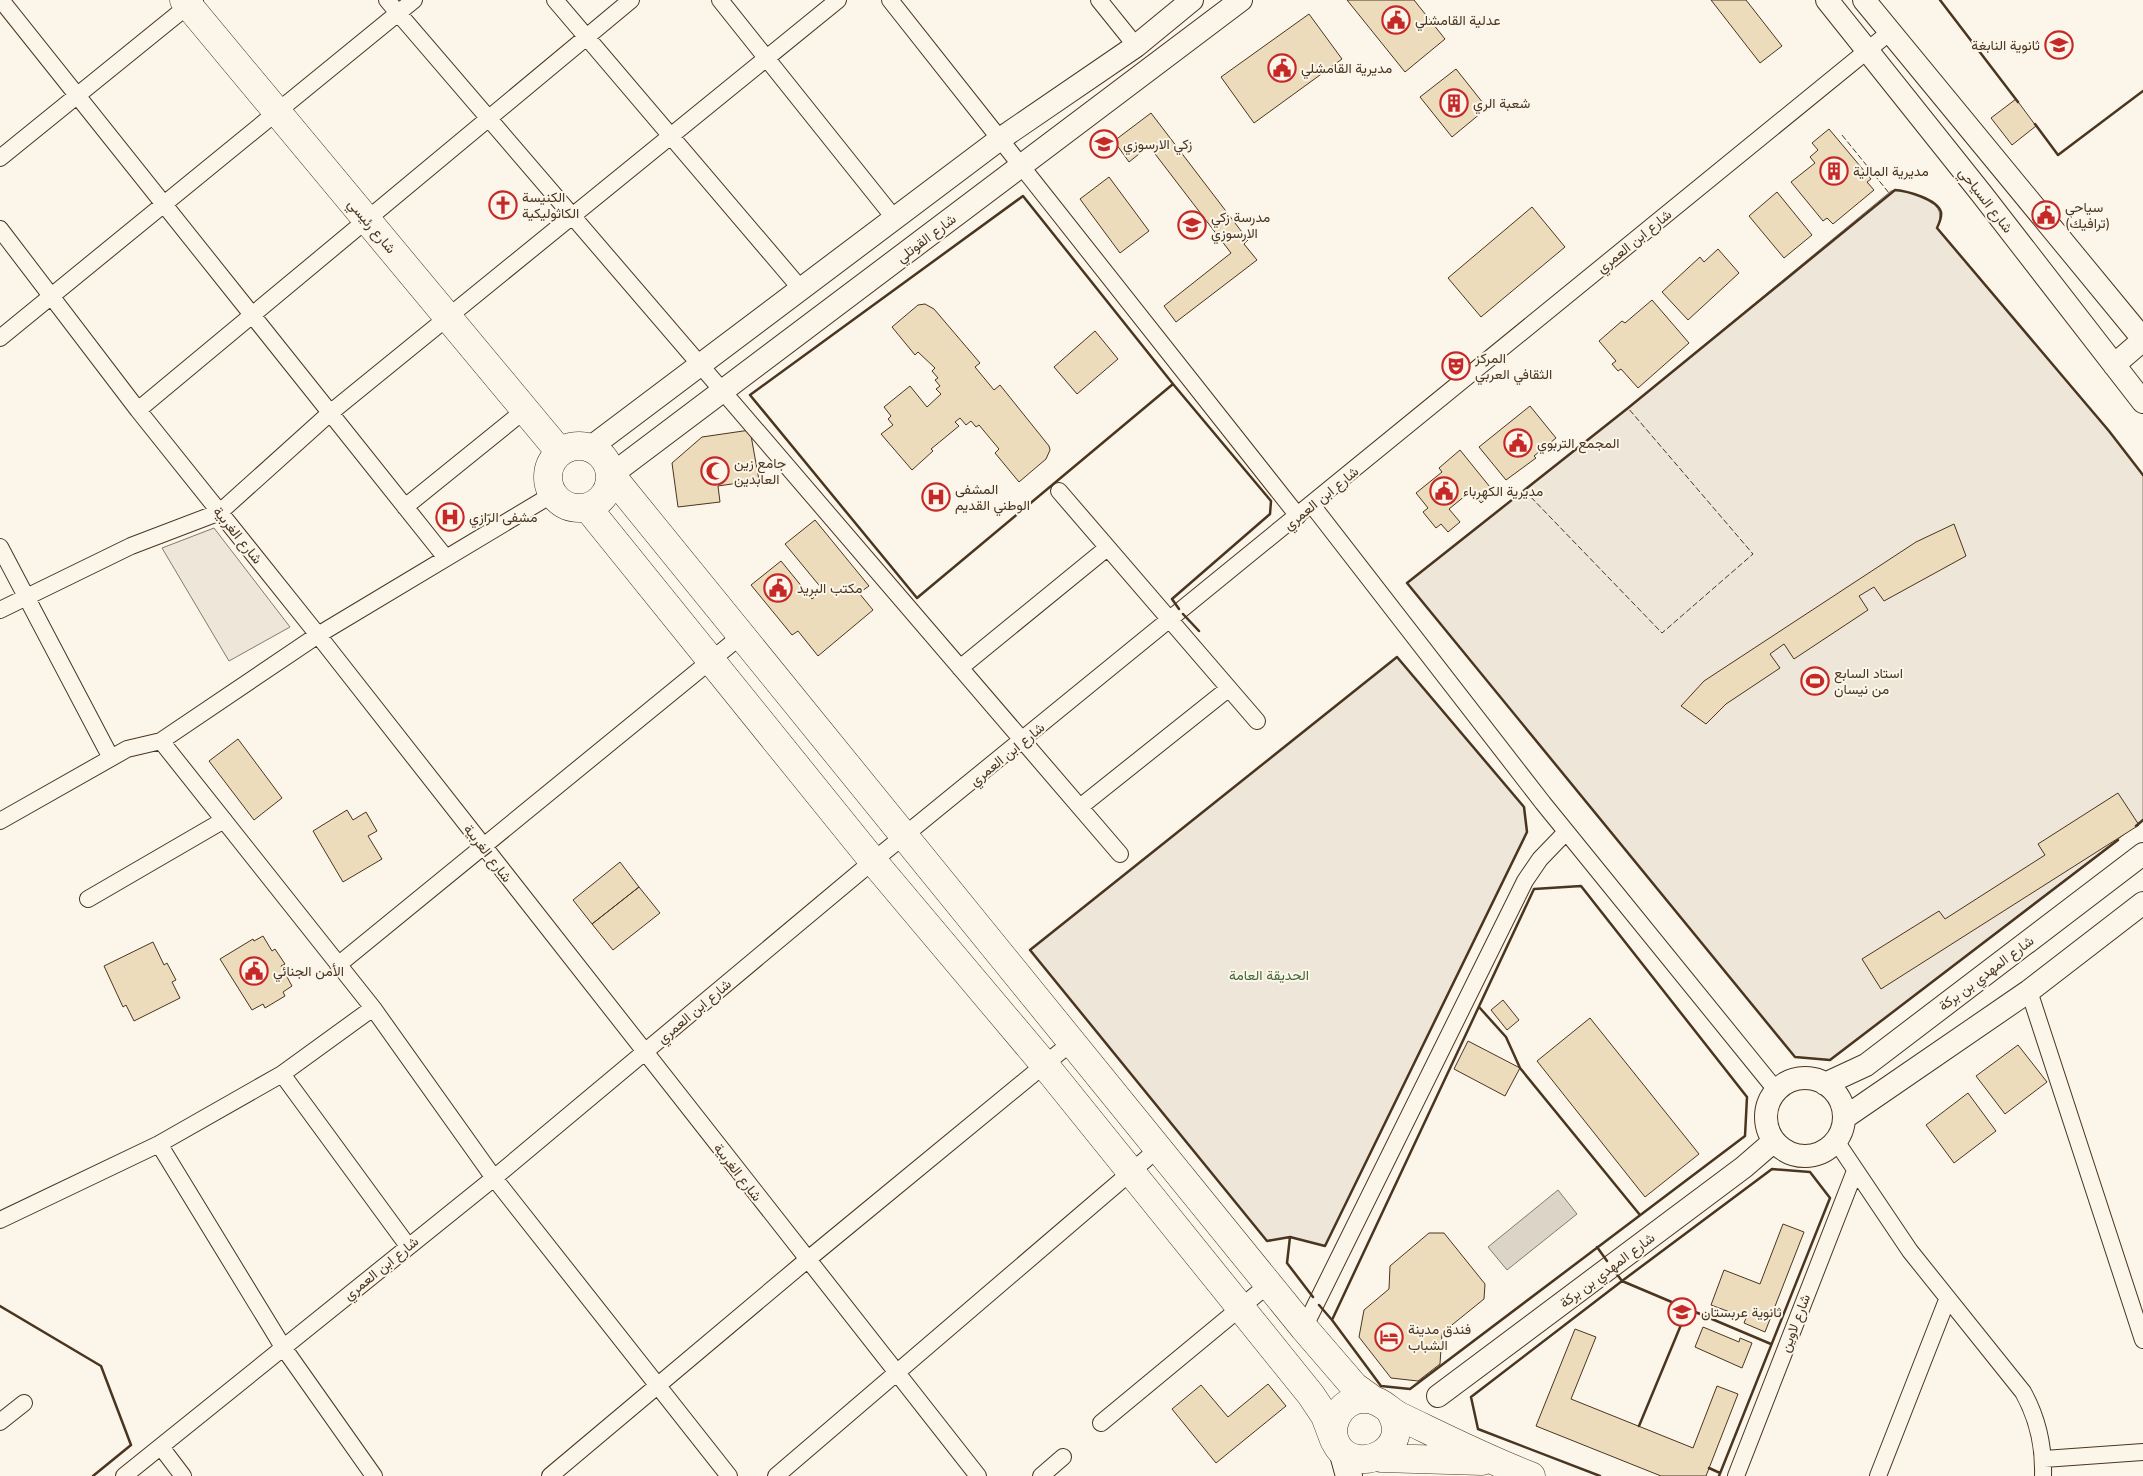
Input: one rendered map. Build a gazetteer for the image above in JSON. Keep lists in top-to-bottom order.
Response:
{
  "streets": {
    "highway": ["شارع رئيسي"],
    "street": [
      "شارع السياحي",
      "شارع القوتلي",
      "شارع ابن العمري",
      "شارع الغربية",
      "شارع المهدي بن بركة",
      "شارع لاوين"
    ]
  },
  "crossings": [
    ["شارع السياحي", "شارع ابن العمري"],
    ["شارع رئيسي", "شارع القوتلي"],
    ["شارع ابن العمري", "شارع الغربية"]
  ],
  "parks": ["الحديقة العامة"],
  "places": {
    "public building": [
      "عدلية القامشلي",
      "مديرية القامشلي",
      "سياحي (ترافيك)",
      "المجمع التربوي",
      "مديرية الكهرباء",
      "مكتب البريد",
      "الأمن الجنائي"
    ],
    "school or university": [
      "ثانوية النابغة",
      "زكي الارسوزي",
      "مدرسة زكي الارسوزي",
      "ثانوية عربستان"
    ],
    "building": ["شعبة الري", "مديرية المالية"],
    "church": ["الكنيسة الكاثوليكية"],
    "theatre": ["المركز الثقافي العربي"],
    "mosque": ["جامع زين العابدين"],
    "hospital": ["المشفى الوطني القديم", "مشفى الرّازي"],
    "sports": ["استاد السابع من نيسان"],
    "hotel": ["فندق مدينة الشباب"]
  }
}
